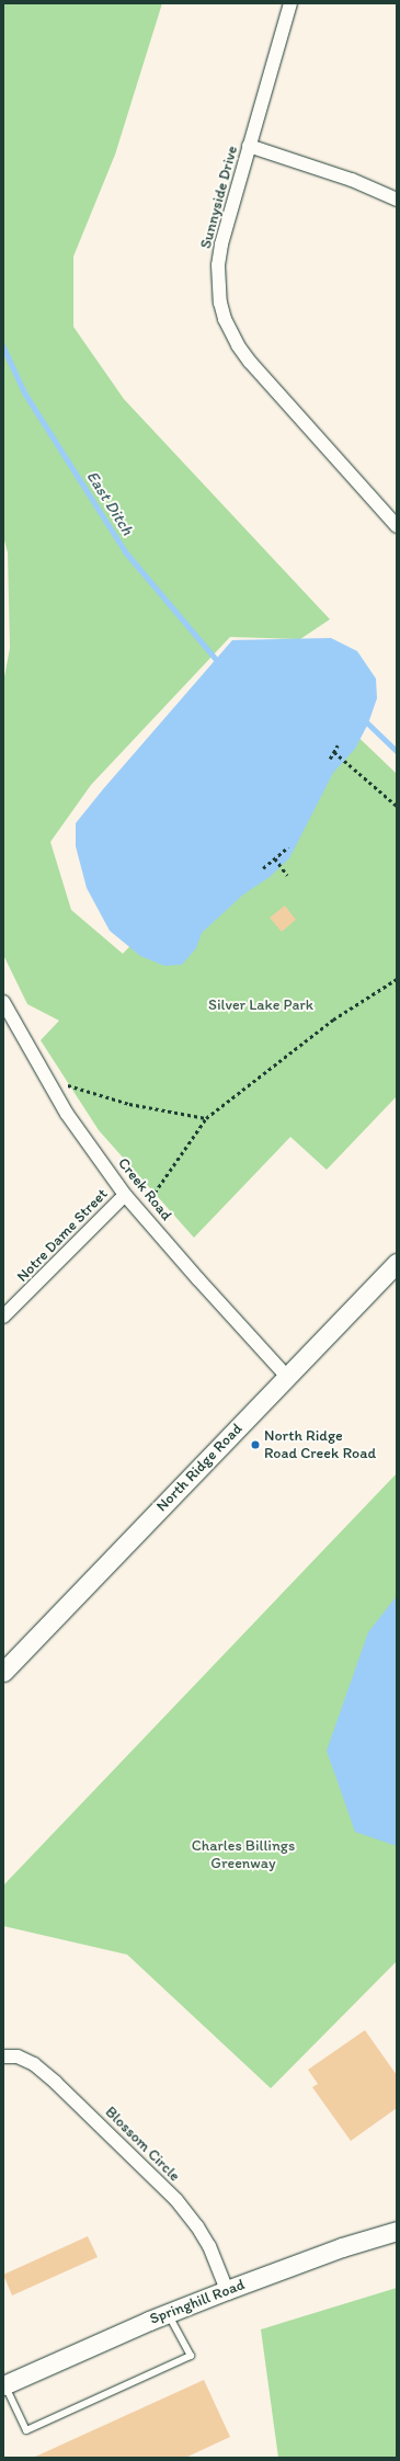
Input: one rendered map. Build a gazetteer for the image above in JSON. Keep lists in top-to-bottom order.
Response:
{
  "streets": {
    "street": [
      "Sunnyside Drive",
      "Creek Road",
      "Notre Dame Street",
      "North Ridge Road",
      "Blossom Circle",
      "Springhill Road"
    ]
  },
  "crossings": [
    ["Creek Road", "Notre Dame Street"],
    ["Creek Road", "North Ridge Road"],
    ["Blossom Circle", "Springhill Road"]
  ],
  "water": ["East Ditch"],
  "parks": ["Silver Lake Park", "Charles Billings Greenway"],
  "places": ["North Ridge Road Creek Road"]
}
